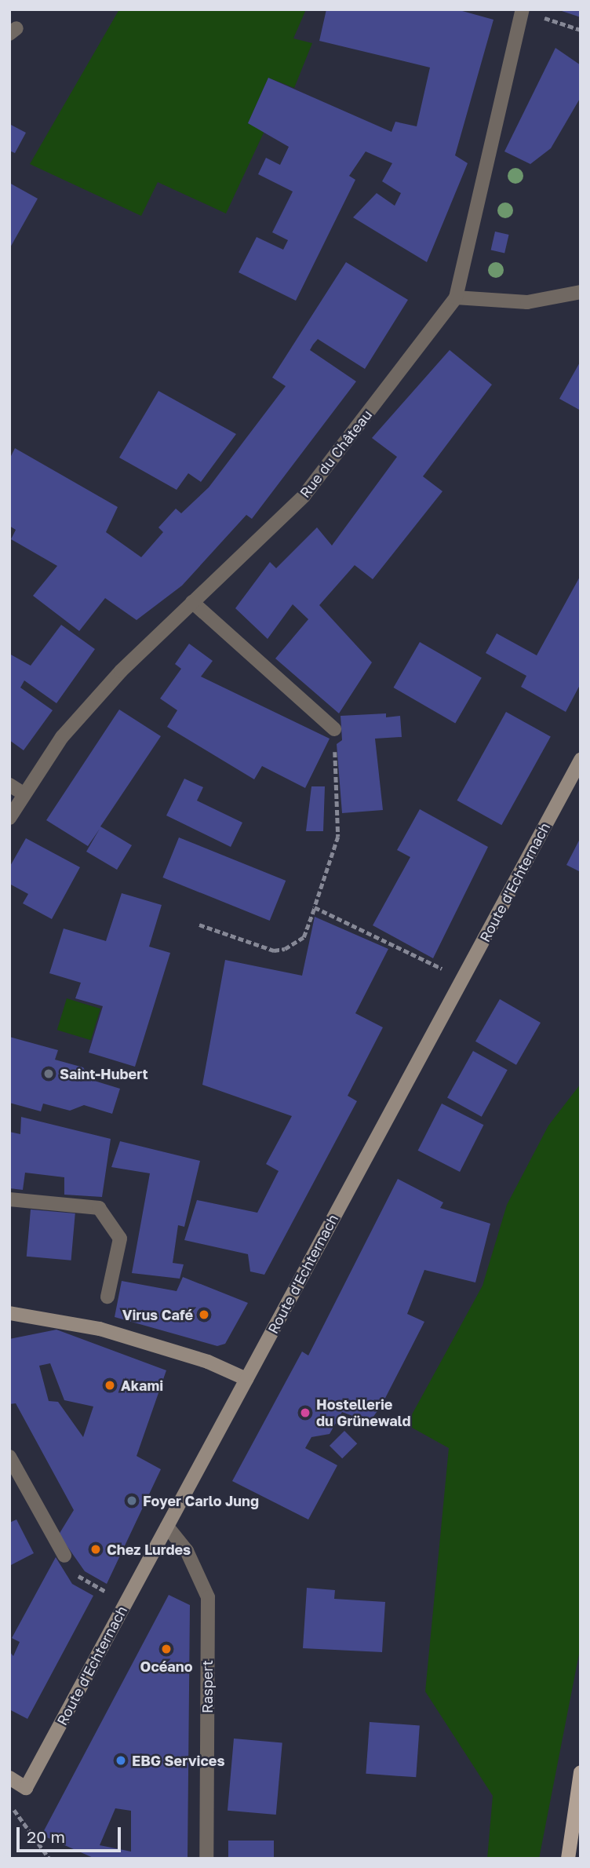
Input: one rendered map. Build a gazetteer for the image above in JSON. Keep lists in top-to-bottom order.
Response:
{
  "streets": {
    "street": ["Rue du Château", "Route d'Echternach", "Raspert"]
  },
  "crossings": [
    ["Route d'Echternach", "Raspert"]
  ],
  "places": [
    "Saint-Hubert",
    "Virus Café",
    "Akami",
    "Hostellerie du Grünewald",
    "Foyer Carlo Jung",
    "Chez Lurdes",
    "Océano",
    "EBG Services"
  ],
  "scale_bar": "20 m"
}
